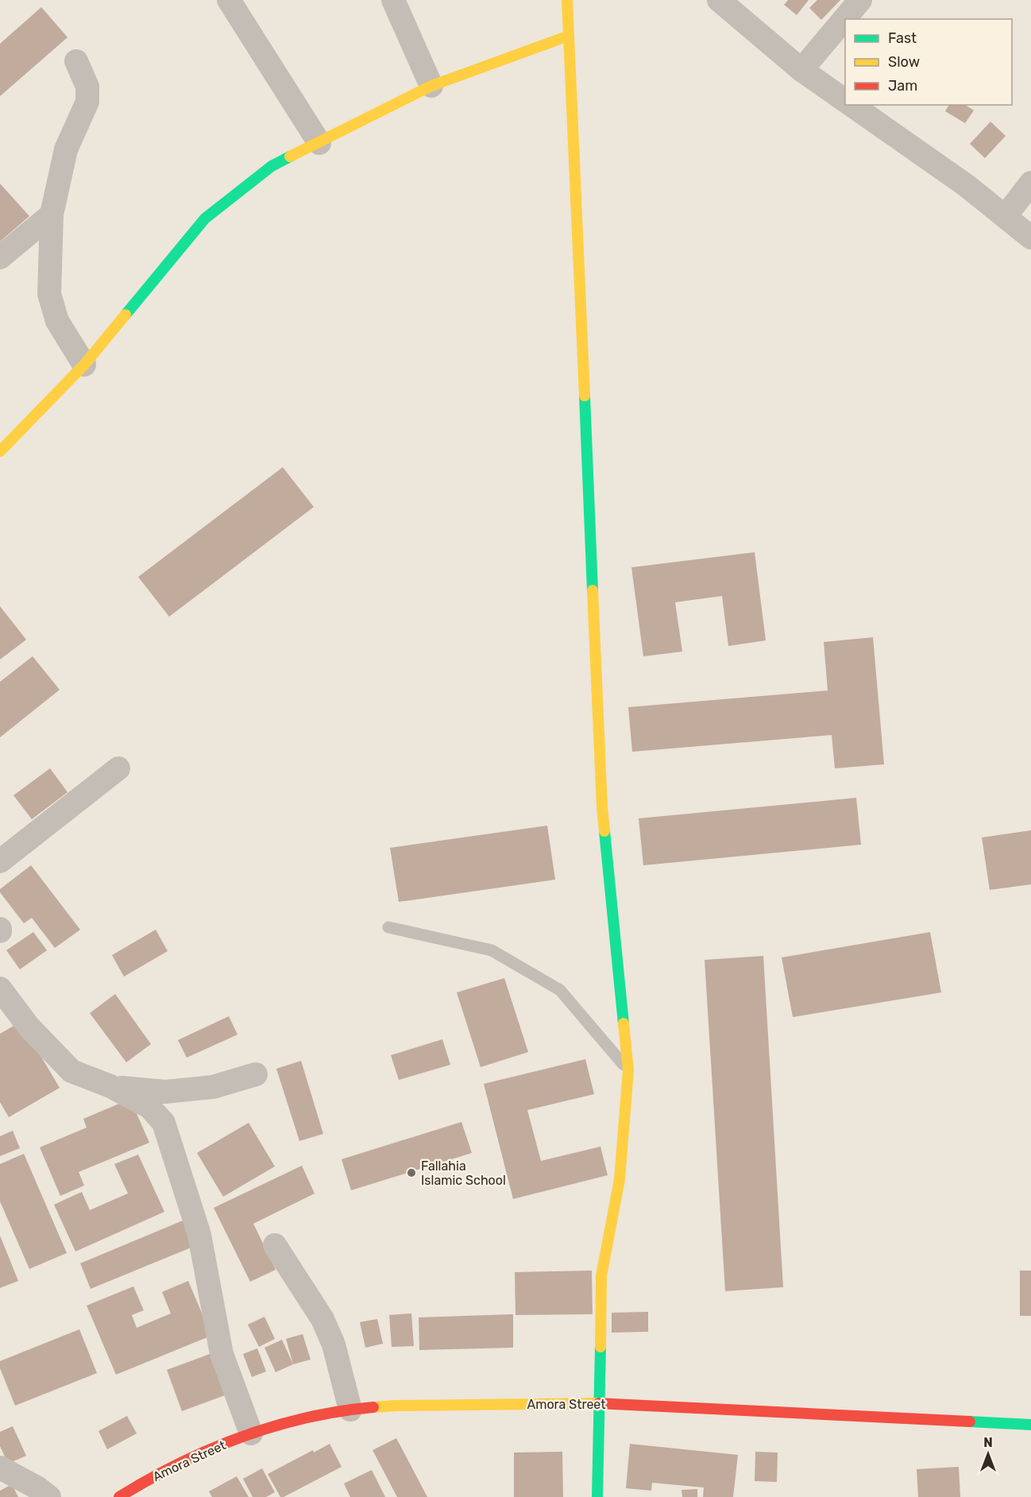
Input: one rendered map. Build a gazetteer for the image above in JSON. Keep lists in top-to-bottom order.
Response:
{
  "streets": {
    "street": ["Amora Street"]
  },
  "places": ["Fallahia Islamic School"],
  "legend": ["Fast", "Slow", "Jam"],
  "north": "top"
}
